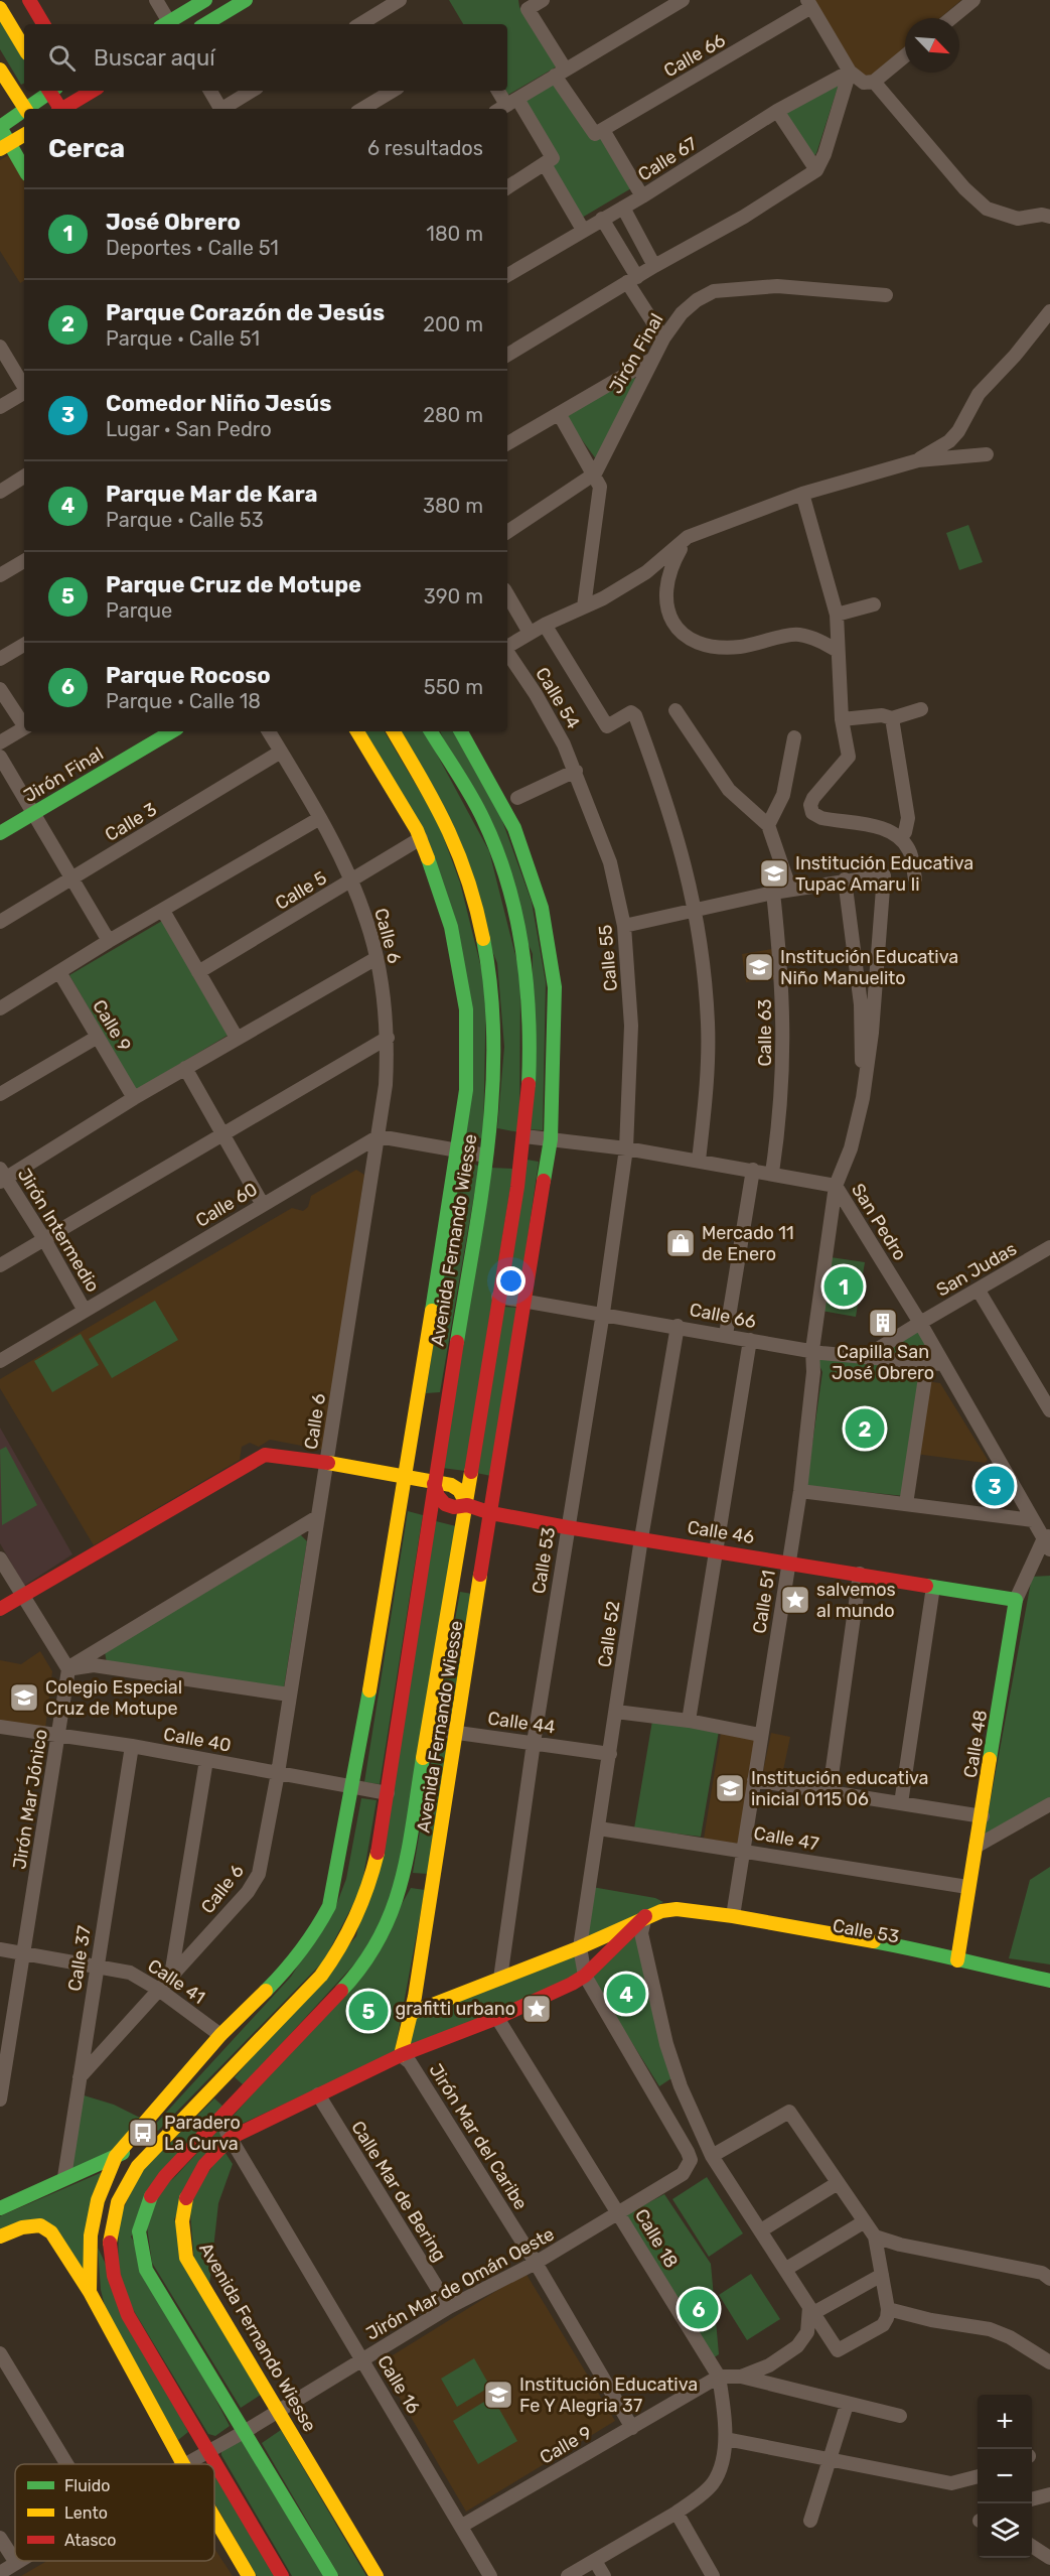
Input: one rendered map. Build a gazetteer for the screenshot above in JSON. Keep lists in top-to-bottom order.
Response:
{
  "streets": {
    "main road": [
      "Jirón Final",
      "Avenida Fernando Wiesse",
      "Calle 46",
      "Calle 53",
      "Calle 48"
    ],
    "street": [
      "Calle 66",
      "Calle 67",
      "Calle 54",
      "Calle 3",
      "Calle 5",
      "Calle 6",
      "Calle 55",
      "Calle 9",
      "Calle 63",
      "Calle 60",
      "San Pedro",
      "Jirón Intermedio",
      "San Judas",
      "Calle 51",
      "Calle 52",
      "Calle 44",
      "Calle 40",
      "Jirón Mar Jónico",
      "Calle 47",
      "Calle 37",
      "Calle 41",
      "Jirón Mar del Caribe",
      "Calle Mar de Bering",
      "Calle 18",
      "Jirón Mar de Omán Oeste",
      "Calle 16"
    ]
  },
  "crossings": [
    ["Calle 66", "San Pedro"],
    ["Calle 66", "Avenida Fernando Wiesse"],
    ["Calle 66", "San Judas"],
    ["Calle 66", "Calle 53"],
    ["Calle 66", "Calle 51"],
    ["Calle 66", "Calle 52"],
    ["Calle 54", "Calle 55"],
    ["Calle 3", "Calle 6"],
    ["Calle 5", "Calle 6"],
    ["Calle 5", "Avenida Fernando Wiesse"],
    ["Calle 6", "Calle 60"],
    ["Calle 6", "Calle 40"],
    ["Calle 6", "Calle 37"],
    ["Calle 6", "Calle 41"],
    ["Calle 55", "San Pedro"],
    ["Calle 55", "Calle 53"],
    ["Calle 9", "Jirón Mar del Caribe"],
    ["Calle 9", "Calle 18"],
    ["Calle 9", "Calle 16"],
    ["Calle 63", "San Pedro"],
    ["Calle 60", "Jirón Intermedio"],
    ["San Pedro", "Avenida Fernando Wiesse"],
    ["San Pedro", "San Judas"],
    ["San Pedro", "Calle 53"],
    ["San Pedro", "Calle 51"],
    ["San Pedro", "Calle 48"],
    ["Avenida Fernando Wiesse", "Calle 46"],
    ["Avenida Fernando Wiesse", "Calle 53"],
    ["Avenida Fernando Wiesse", "Calle 44"],
    ["Avenida Fernando Wiesse", "Calle 40"],
    ["Avenida Fernando Wiesse", "Calle 41"],
    ["Avenida Fernando Wiesse", "Jirón Mar del Caribe"],
    ["Avenida Fernando Wiesse", "Calle Mar de Bering"],
    ["Avenida Fernando Wiesse", "Jirón Mar de Omán Oeste"],
    ["Avenida Fernando Wiesse", "Calle 16"],
    ["Calle 46", "Calle 53"],
    ["Calle 46", "Calle 51"],
    ["Calle 46", "Calle 52"],
    ["Calle 46", "Calle 48"],
    ["Calle 53", "Calle 51"],
    ["Calle 53", "Calle 52"],
    ["Calle 53", "Calle 44"],
    ["Calle 53", "Calle 48"],
    ["Calle 53", "Jirón Mar del Caribe"],
    ["Calle 53", "Calle 18"],
    ["Calle 51", "Calle 47"],
    ["Calle 52", "Calle 44"],
    ["Calle 52", "Calle 47"],
    ["Calle 52", "Jirón Mar de Omán Oeste"],
    ["Calle 40", "Jirón Mar Jónico"],
    ["Calle 40", "Calle 37"],
    ["Calle 48", "Calle 47"],
    ["Jirón Mar Jónico", "Calle 41"],
    ["Calle 37", "Calle 41"],
    ["Jirón Mar del Caribe", "Jirón Mar de Omán Oeste"],
    ["Calle Mar de Bering", "Jirón Mar de Omán Oeste"],
    ["Calle 18", "Jirón Mar de Omán Oeste"],
    ["Jirón Mar de Omán Oeste", "Calle 16"]
  ],
  "places": {
    "school or university": [
      "Institución Educativa Tupac Amaru Ii",
      "Institución Educativa Niño Manuelito",
      "Colegio Especial Cruz de Motupe",
      "Institución educativa inicial 0115 06",
      "Institución Educativa Fe Y Alegria 37"
    ],
    "shop": ["Mercado 11 de Enero"],
    "building": ["Capilla San José Obrero"],
    "place": ["salvemos al mundo", "grafitti urbano"],
    "bus stop": ["Paradero La Curva"]
  },
  "legend": ["Fluido", "Lento", "Atasco"],
  "north": "bottom right",
  "page": {
    "search": "Buscar aquí",
    "heading": ["Cerca", "6 resultados"],
    "list": [
      {
        "mark": "1",
        "name": "José Obrero",
        "note": "Deportes · Calle 51",
        "value": "180 m"
      },
      {
        "mark": "2",
        "name": "Parque Corazón de Jesús",
        "note": "Parque · Calle 51",
        "value": "200 m"
      },
      {
        "mark": "3",
        "name": "Comedor Niño Jesús",
        "note": "Lugar · San Pedro",
        "value": "280 m"
      },
      {
        "mark": "4",
        "name": "Parque Mar de Kara",
        "note": "Parque · Calle 53",
        "value": "380 m"
      },
      {
        "mark": "5",
        "name": "Parque Cruz de Motupe",
        "note": "Parque",
        "value": "390 m"
      },
      {
        "mark": "6",
        "name": "Parque Rocoso",
        "note": "Parque · Calle 18",
        "value": "550 m"
      }
    ],
    "pins": [
      "1",
      "2",
      "3",
      "4",
      "5",
      "6"
    ],
    "map_buttons": ["+", "−"]
  }
}
